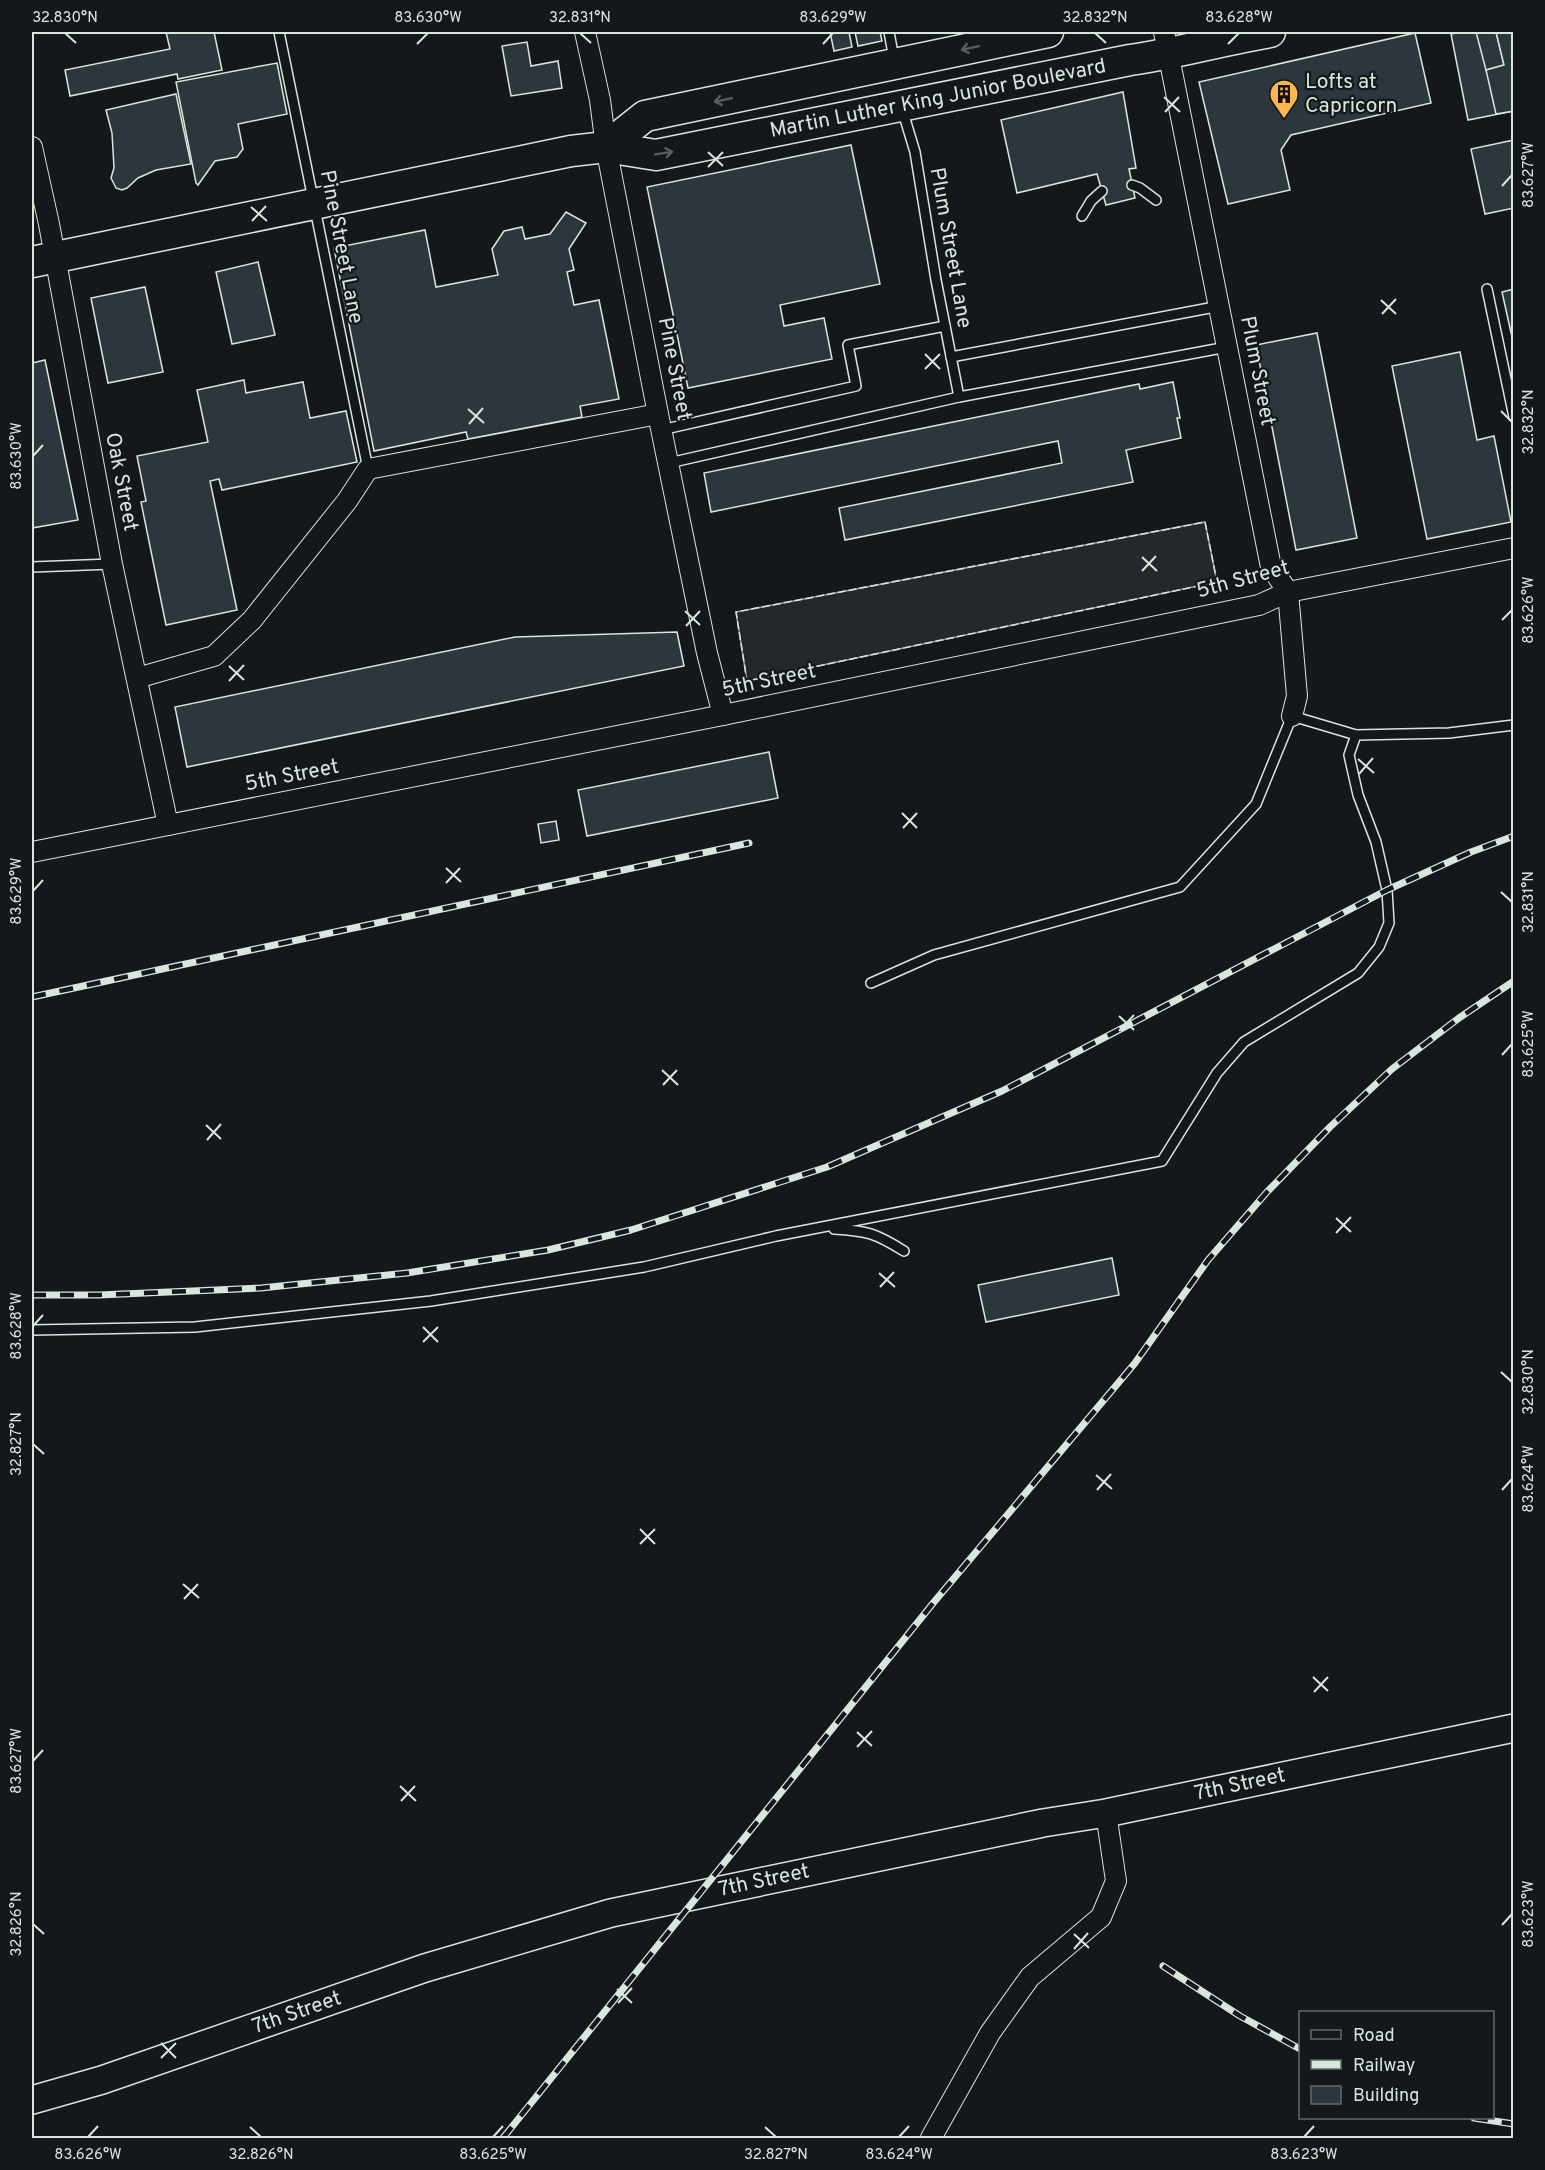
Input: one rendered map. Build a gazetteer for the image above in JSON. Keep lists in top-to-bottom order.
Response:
{
  "streets": {
    "main road": ["Martin Luther King Junior Boulevard"],
    "street": [
      "Pine Street",
      "Plum Street",
      "Oak Street",
      "5th Street",
      "7th Street"
    ],
    "lane": ["Pine Street Lane", "Plum Street Lane"]
  },
  "crossings": [
    ["Martin Luther King Junior Boulevard", "Pine Street Lane"],
    ["Martin Luther King Junior Boulevard", "Plum Street Lane"],
    ["Martin Luther King Junior Boulevard", "Pine Street"],
    ["Martin Luther King Junior Boulevard", "Plum Street"],
    ["Martin Luther King Junior Boulevard", "Oak Street"],
    ["Pine Street", "5th Street"],
    ["Plum Street", "5th Street"],
    ["Oak Street", "5th Street"]
  ],
  "places": {
    "building": ["Lofts at Capricorn"]
  },
  "legend": ["Road", "Railway", "Building"],
  "coordinates": [
    "32.830°N",
    "83.630°W",
    "32.831°N",
    "83.629°W",
    "32.832°N",
    "83.628°W",
    "83.627°W",
    "83.626°W",
    "83.625°W",
    "32.827°N",
    "83.624°W",
    "83.623°W",
    "32.826°N"
  ]
}
